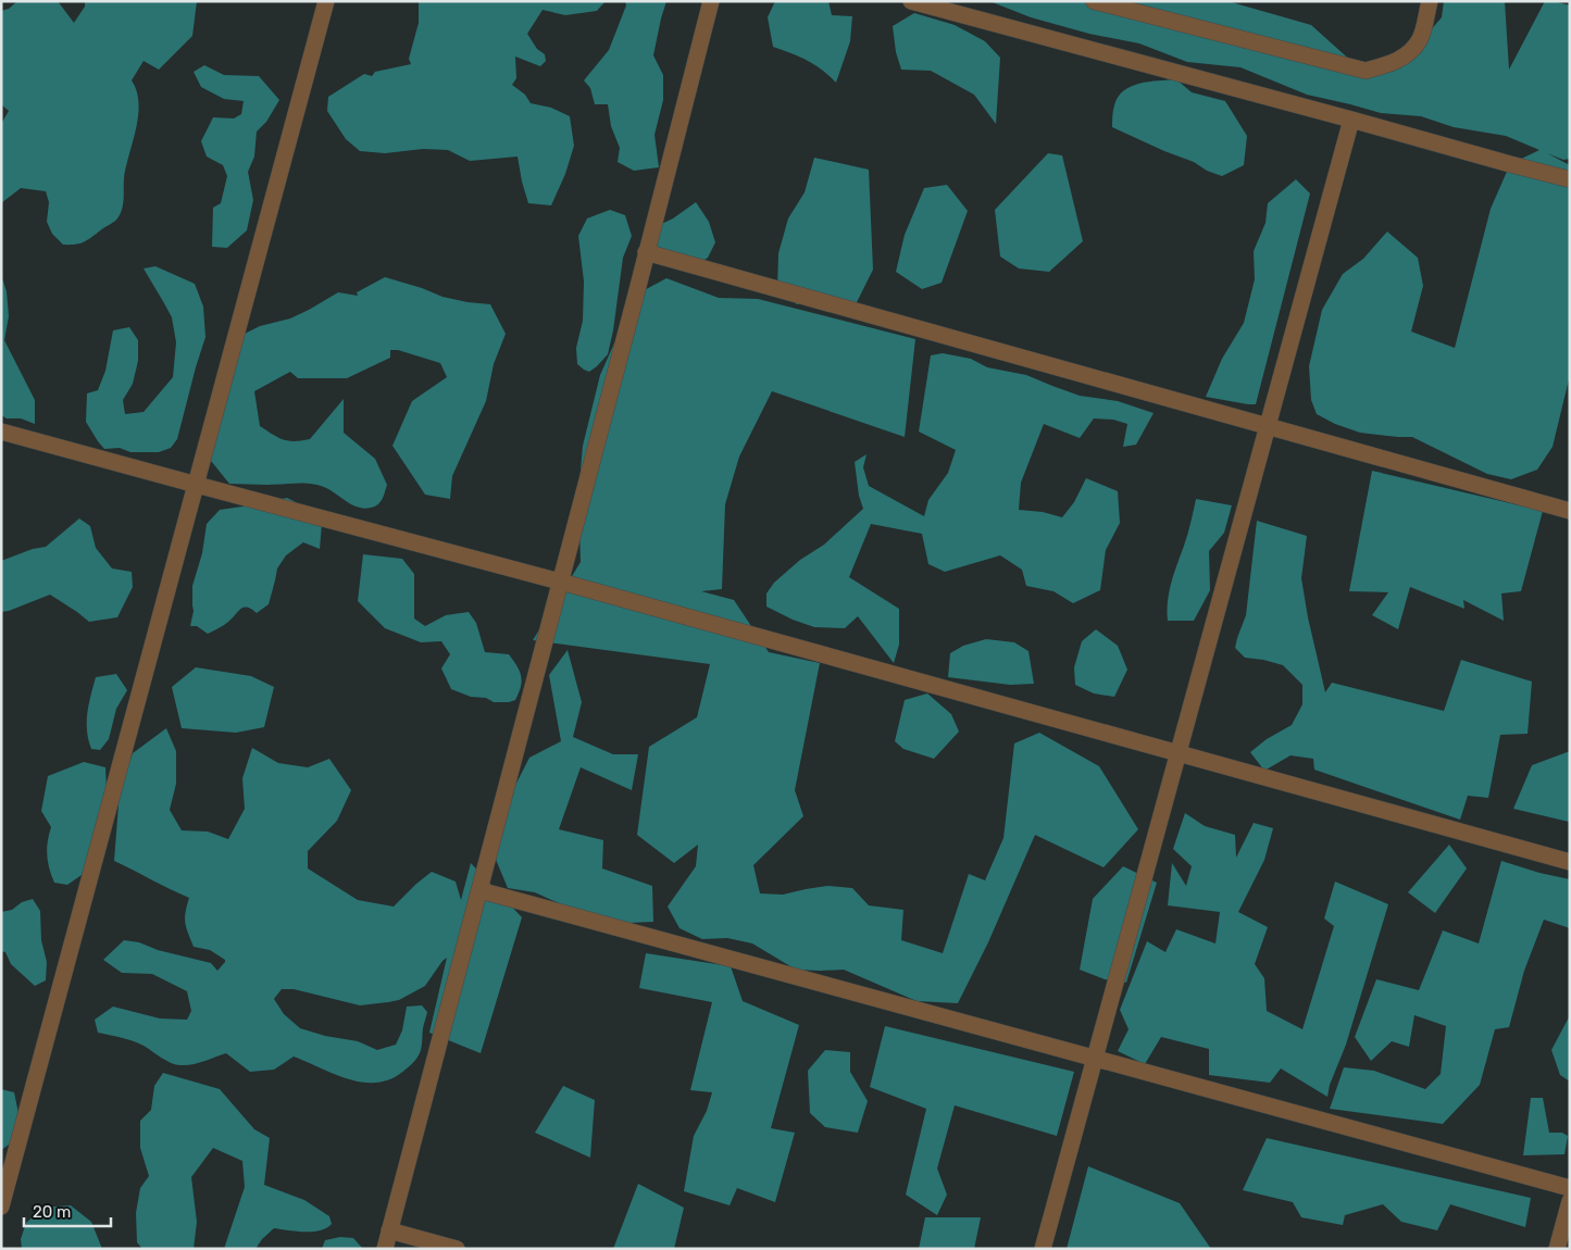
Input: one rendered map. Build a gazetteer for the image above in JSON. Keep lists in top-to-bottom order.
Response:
{
  "scale_bar": "20 m"
}
